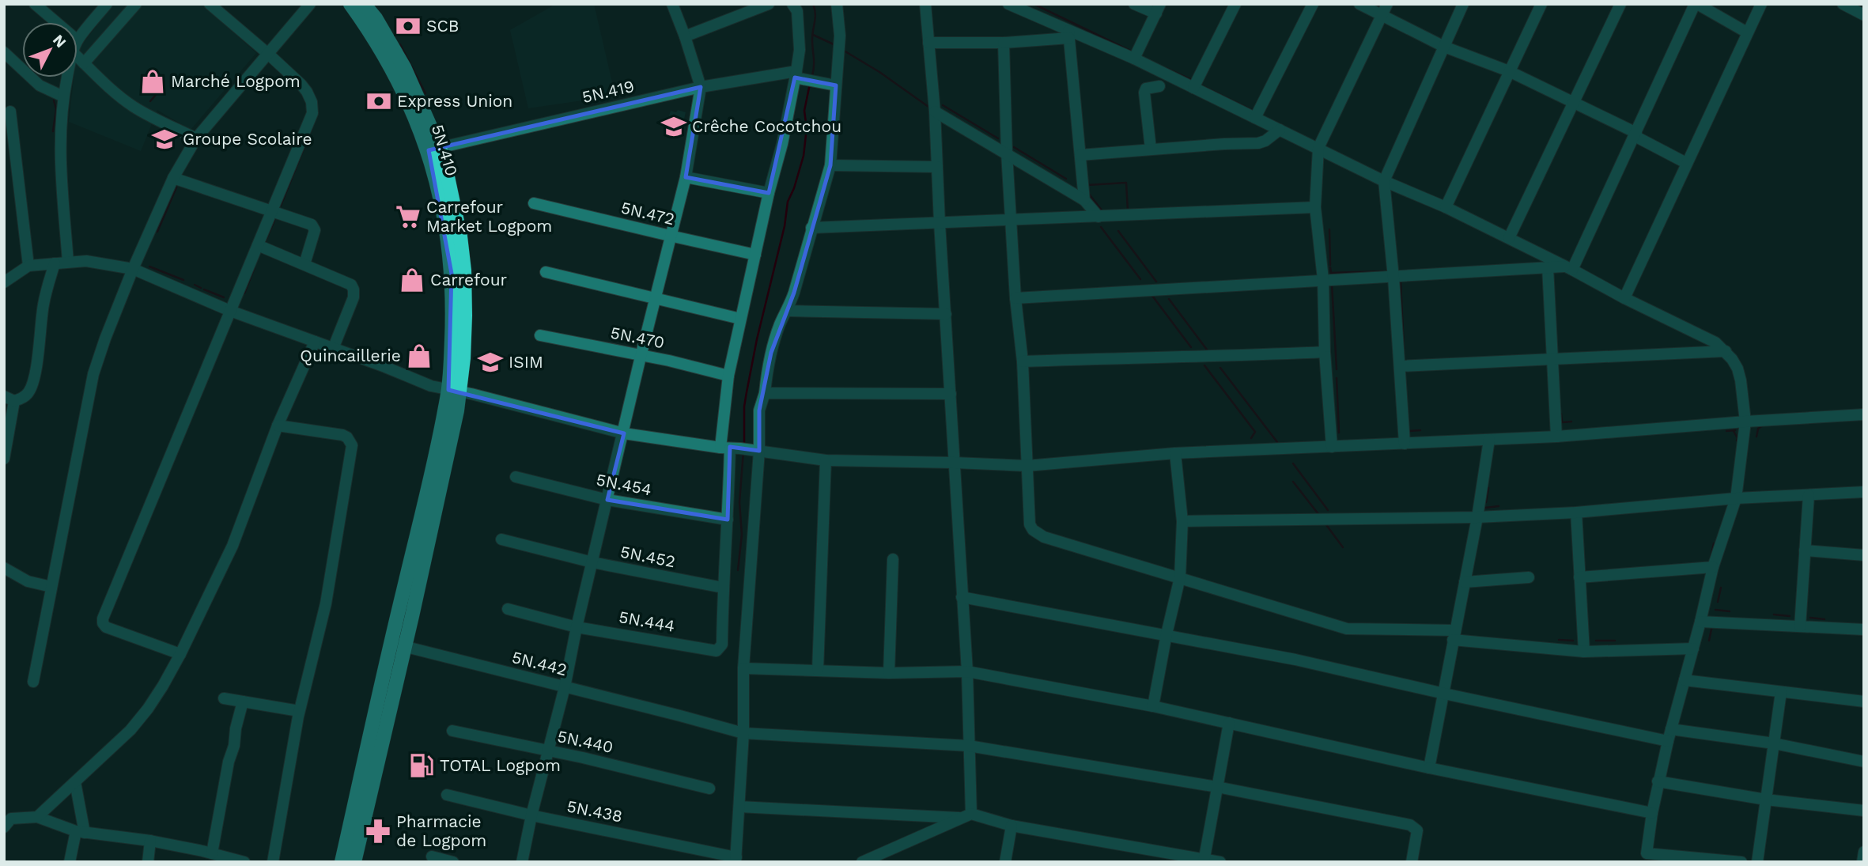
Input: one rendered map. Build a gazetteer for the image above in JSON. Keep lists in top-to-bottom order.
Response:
{
  "streets": {
    "main road": ["5N.410"],
    "street": [
      "5N.419",
      "5N.472",
      "5N.470",
      "5N.454",
      "5N.452",
      "5N.444",
      "5N.442",
      "5N.440",
      "5N.438"
    ]
  },
  "crossings": [
    ["5N.419", "5N.410"],
    ["5N.410", "5N.442"],
    ["5N.452", "5N.444"]
  ],
  "places": {
    "bank": ["SCB", "Express Union"],
    "shop": ["Marché Logpom", "Carrefour", "Quincaillerie"],
    "school or university": ["Crêche Cocotchou", "Groupe Scolaire", "ISIM"],
    "supermarket": ["Carrefour Market Logpom"],
    "fuel station": ["TOTAL Logpom"],
    "pharmacy": ["Pharmacie de Logpom"]
  },
  "north": "top right"
}
